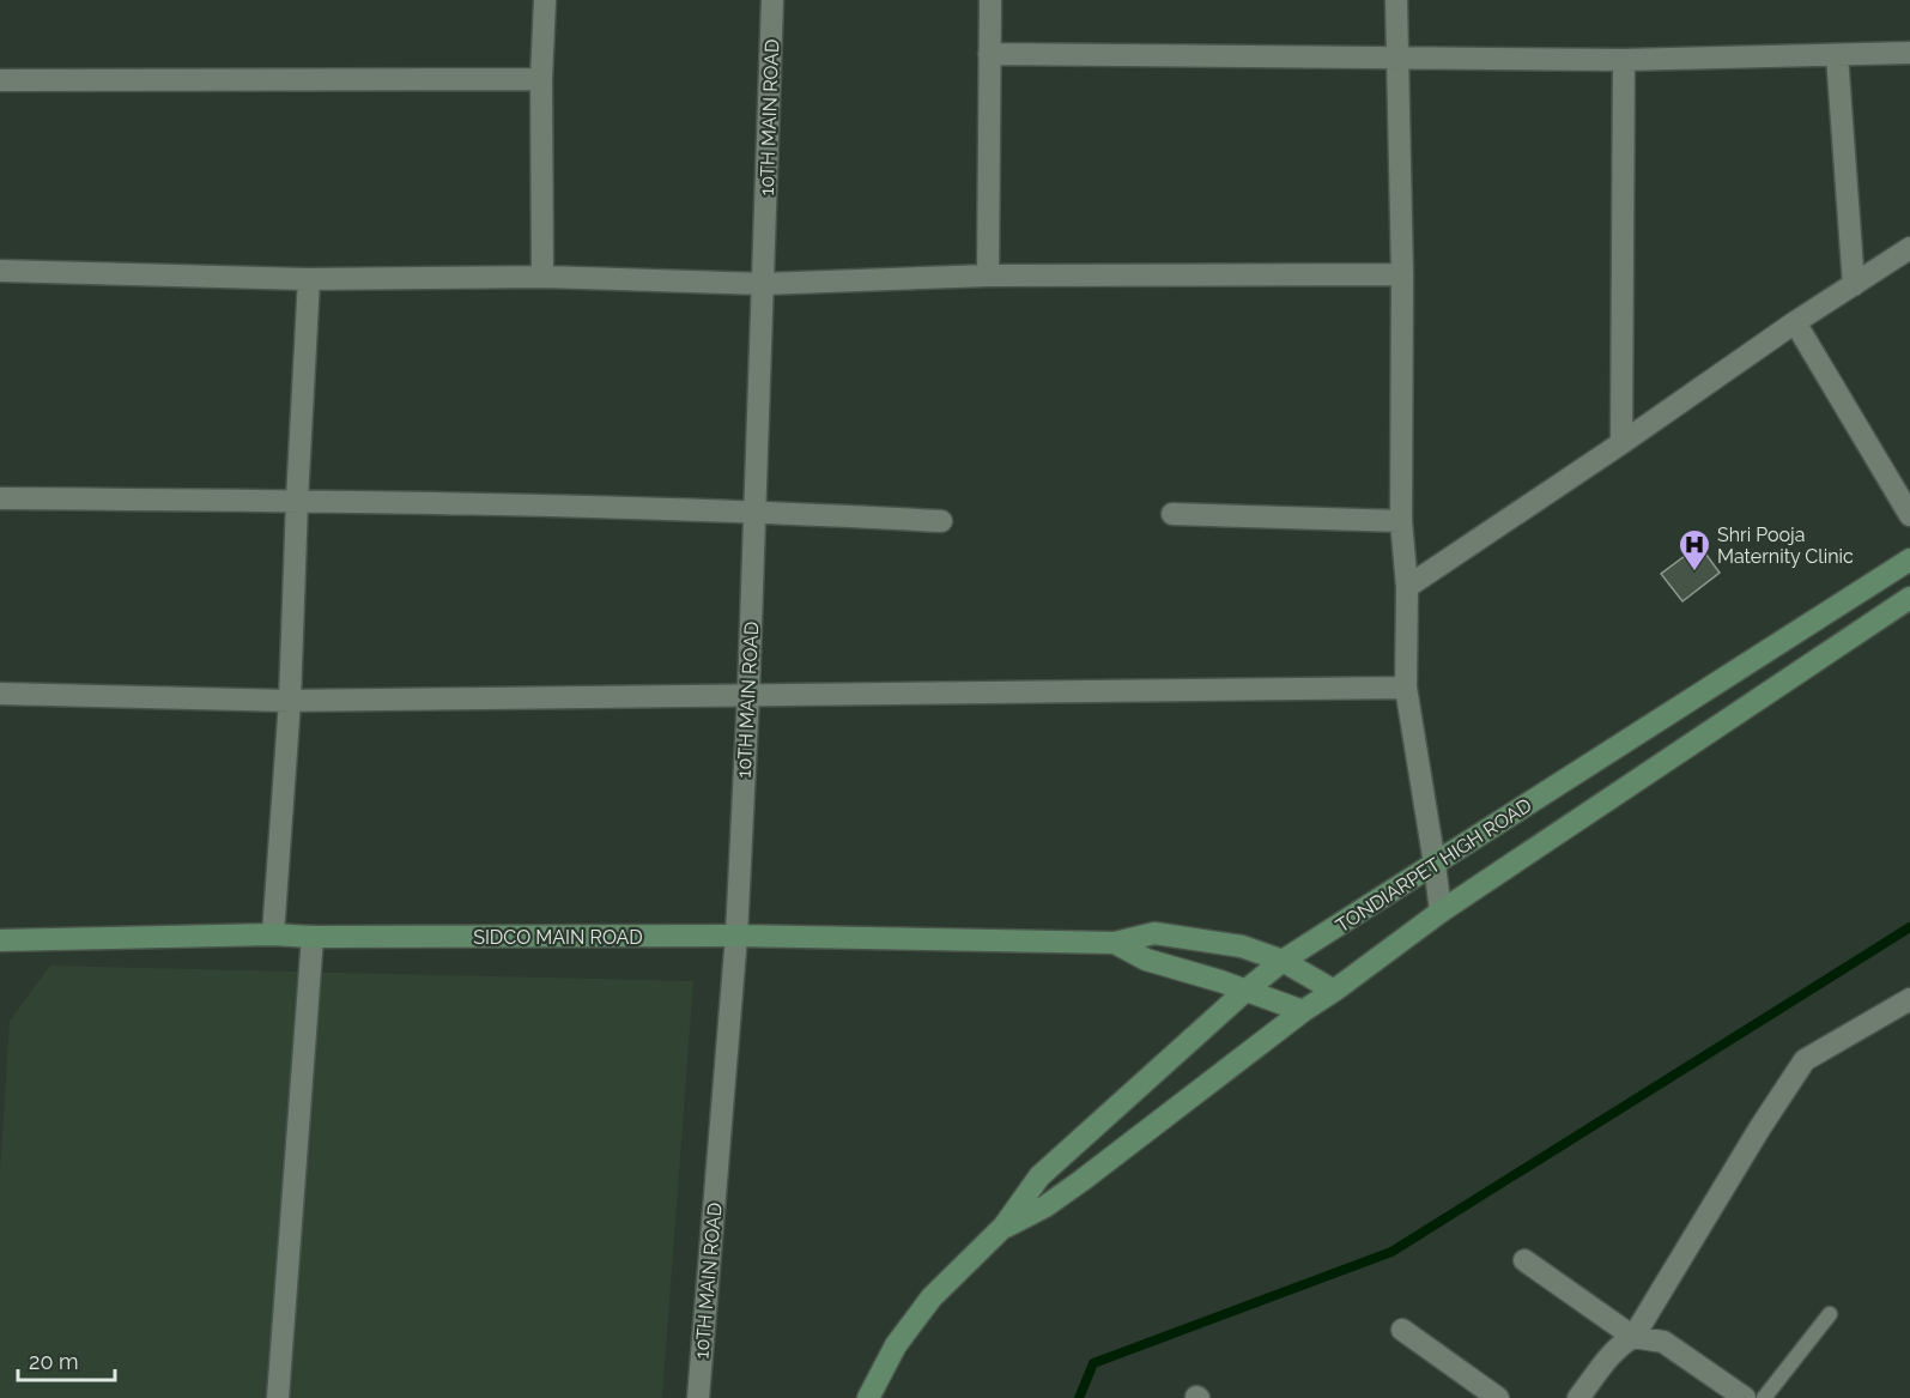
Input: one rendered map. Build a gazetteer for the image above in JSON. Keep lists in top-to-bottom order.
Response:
{
  "streets": {
    "main road": ["TONDIARPET HIGH ROAD", "SIDCO MAIN ROAD"],
    "street": ["10TH MAIN ROAD"]
  },
  "crossings": [
    ["10TH MAIN ROAD", "SIDCO MAIN ROAD"],
    ["TONDIARPET HIGH ROAD", "SIDCO MAIN ROAD"]
  ],
  "places": {
    "hospital": ["Shri Pooja Maternity Clinic"]
  },
  "scale_bar": "20 m"
}
